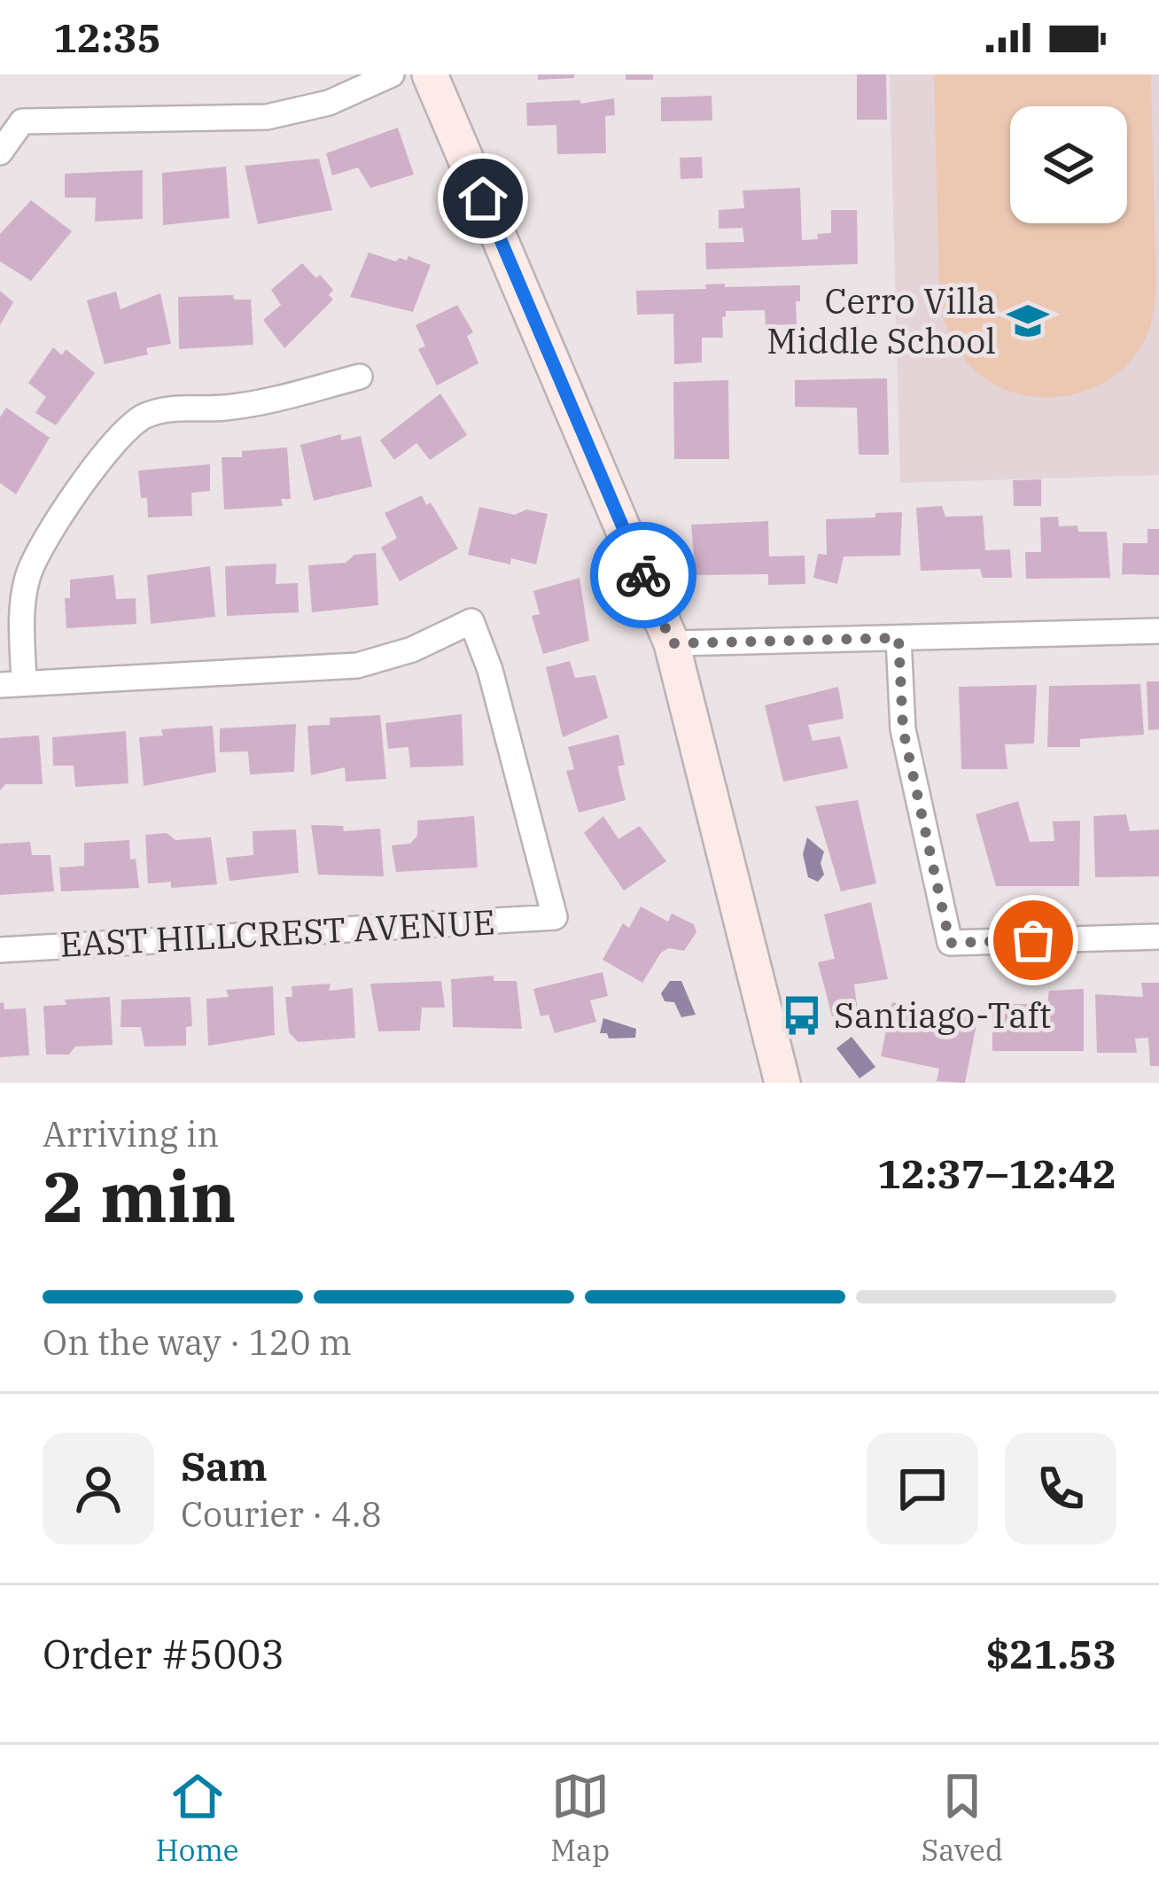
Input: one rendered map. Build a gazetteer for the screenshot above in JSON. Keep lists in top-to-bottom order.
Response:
{
  "streets": {
    "street": ["EAST HILLCREST AVENUE"]
  },
  "places": {
    "school or university": ["Cerro Villa Middle School"],
    "bus stop": ["Santiago-Taft"]
  },
  "page": {
    "status": "12:35",
    "heading": ["2 min", "Arriving in", "12:37–12:42"],
    "panel": [
      "Sam",
      "Courier · 4.8",
      "Order #5003",
      "$21.53"
    ],
    "bar": "On the way · 120 m",
    "tabs": ["Home", "Map", "Saved"]
  }
}
